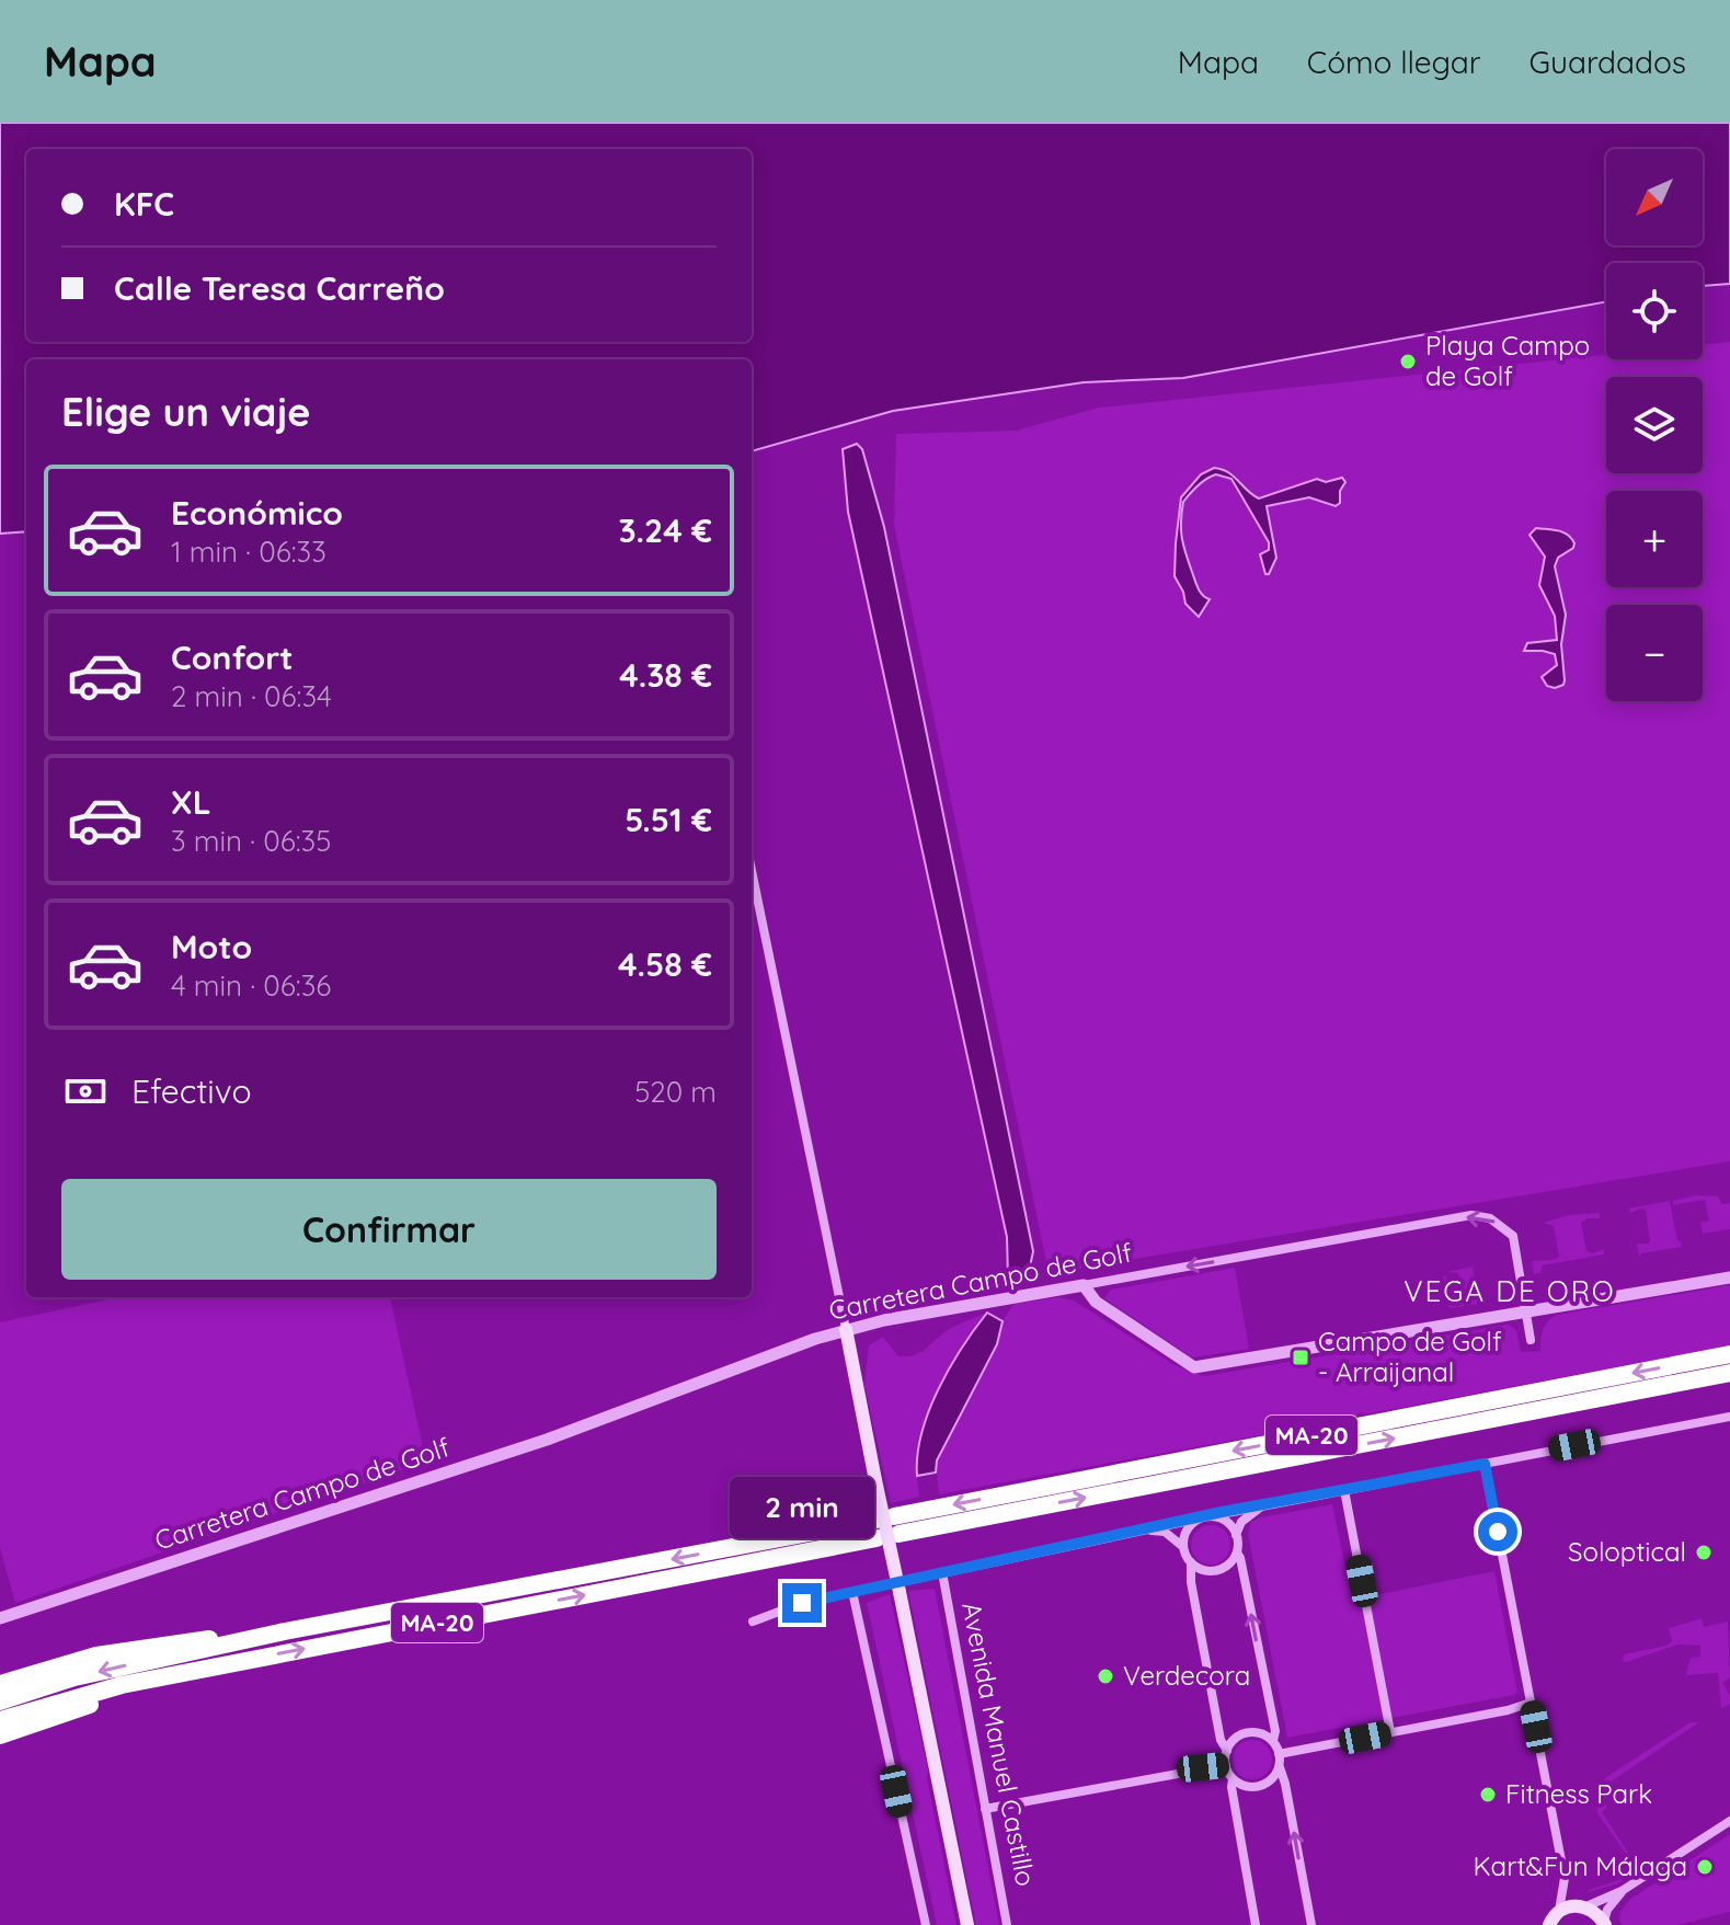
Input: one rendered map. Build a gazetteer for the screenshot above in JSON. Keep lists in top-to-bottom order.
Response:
{
  "streets": {
    "highway": ["MA-20"],
    "street": ["Carretera Campo de Golf", "Avenida Manuel Castillo"]
  },
  "districts": ["VEGA DE ORO"],
  "places": {
    "other": [
      "Playa Campo de Golf",
      "Soloptical",
      "Verdecora",
      "Fitness Park",
      "Kart&Fun Málaga"
    ],
    "transit": ["Campo de Golf - Arraijanal"]
  },
  "north": "bottom left",
  "page": {
    "header": "Mapa",
    "nav": ["Mapa", "Cómo llegar", "Guardados"],
    "map_buttons": ["+", "−"],
    "banner": ["KFC", "Calle Teresa Carreño"],
    "heading": "Elige un viaje",
    "list": [
      {
        "name": "Económico",
        "note": "1 min · 06:33",
        "value": "3.24 €"
      },
      {
        "name": "Confort",
        "note": "2 min · 06:34",
        "value": "4.38 €"
      },
      {
        "name": "XL",
        "note": "3 min · 06:35",
        "value": "5.51 €"
      },
      {
        "name": "Moto",
        "note": "4 min · 06:36",
        "value": "4.58 €"
      }
    ],
    "pay": ["Efectivo", "520 m"],
    "buttons": "Confirmar",
    "bubble": "2 min"
  }
}
